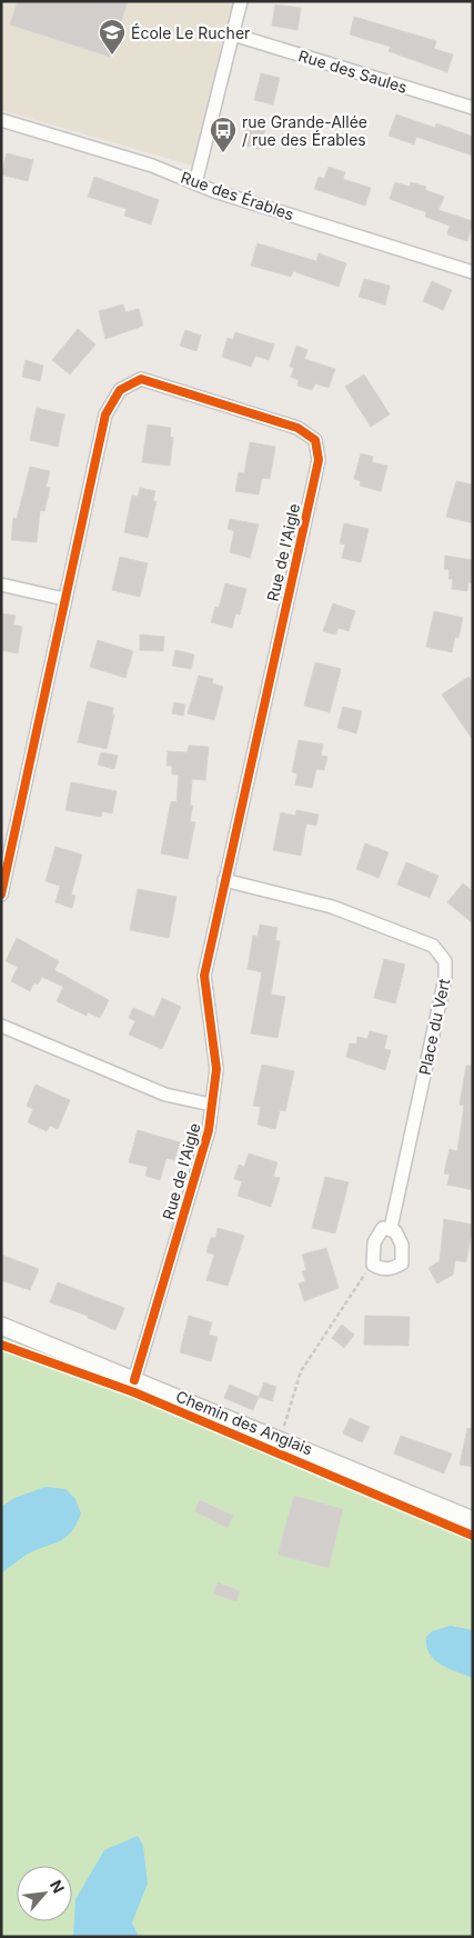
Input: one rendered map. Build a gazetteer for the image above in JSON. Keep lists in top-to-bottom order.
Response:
{
  "streets": {
    "street": [
      "Rue des Saules",
      "Rue des Érables",
      "Rue de l'Aigle",
      "Place du Vert",
      "Chemin des Anglais"
    ]
  },
  "crossings": [
    ["Rue de l'Aigle", "Place du Vert"],
    ["Rue de l'Aigle", "Chemin des Anglais"]
  ],
  "places": {
    "school or university": ["École Le Rucher"],
    "bus stop": ["rue Grande-Allée / rue des Érables"]
  },
  "north": "top right"
}
